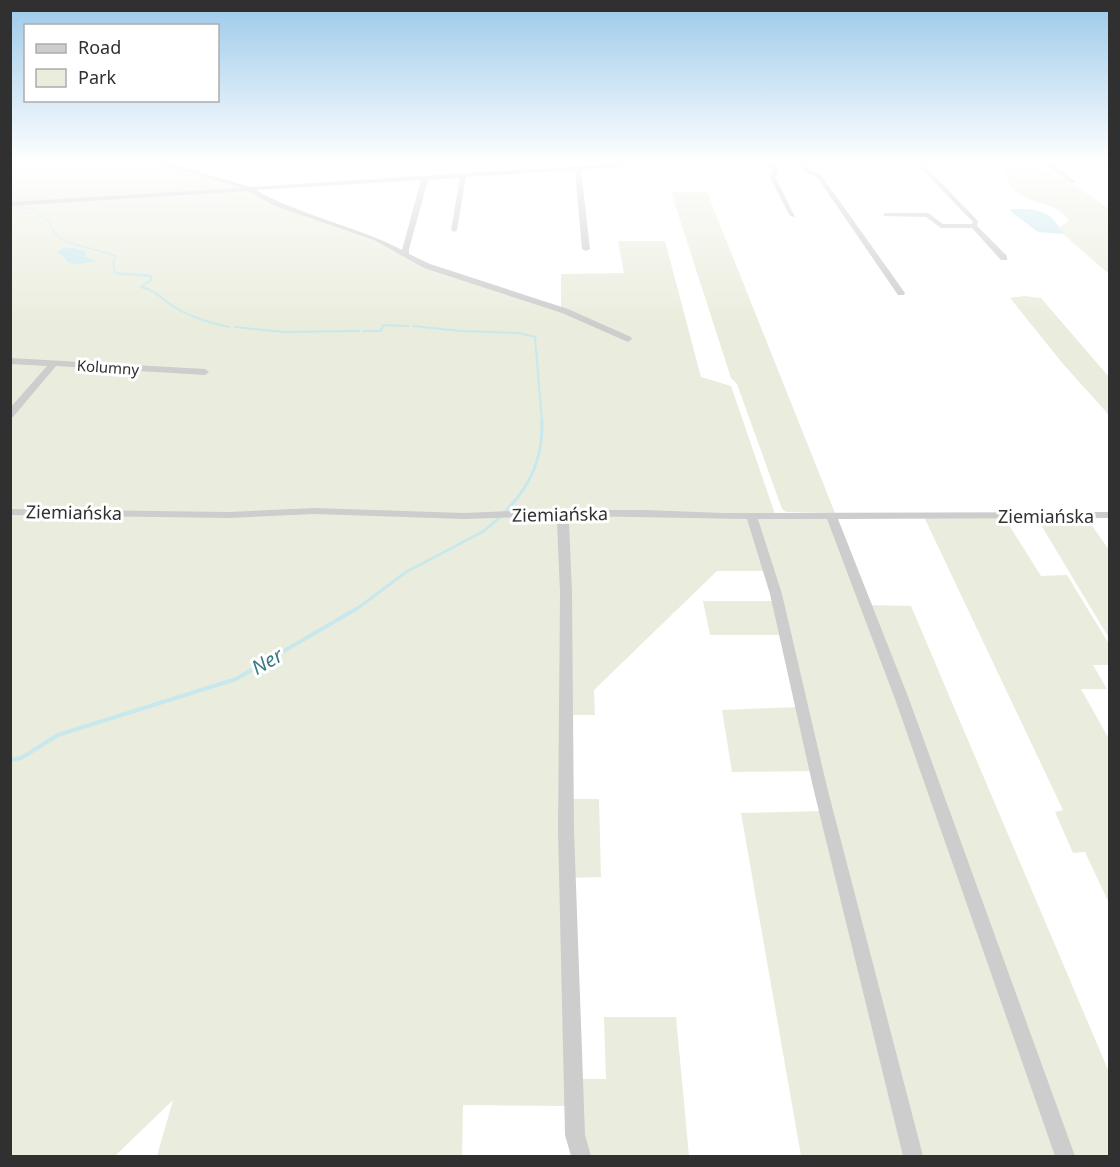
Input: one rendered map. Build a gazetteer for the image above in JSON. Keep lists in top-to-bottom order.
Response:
{
  "streets": {
    "street": ["Kolumny", "Ziemiańska"]
  },
  "water": ["Ner"],
  "legend": ["Road", "Park"]
}
